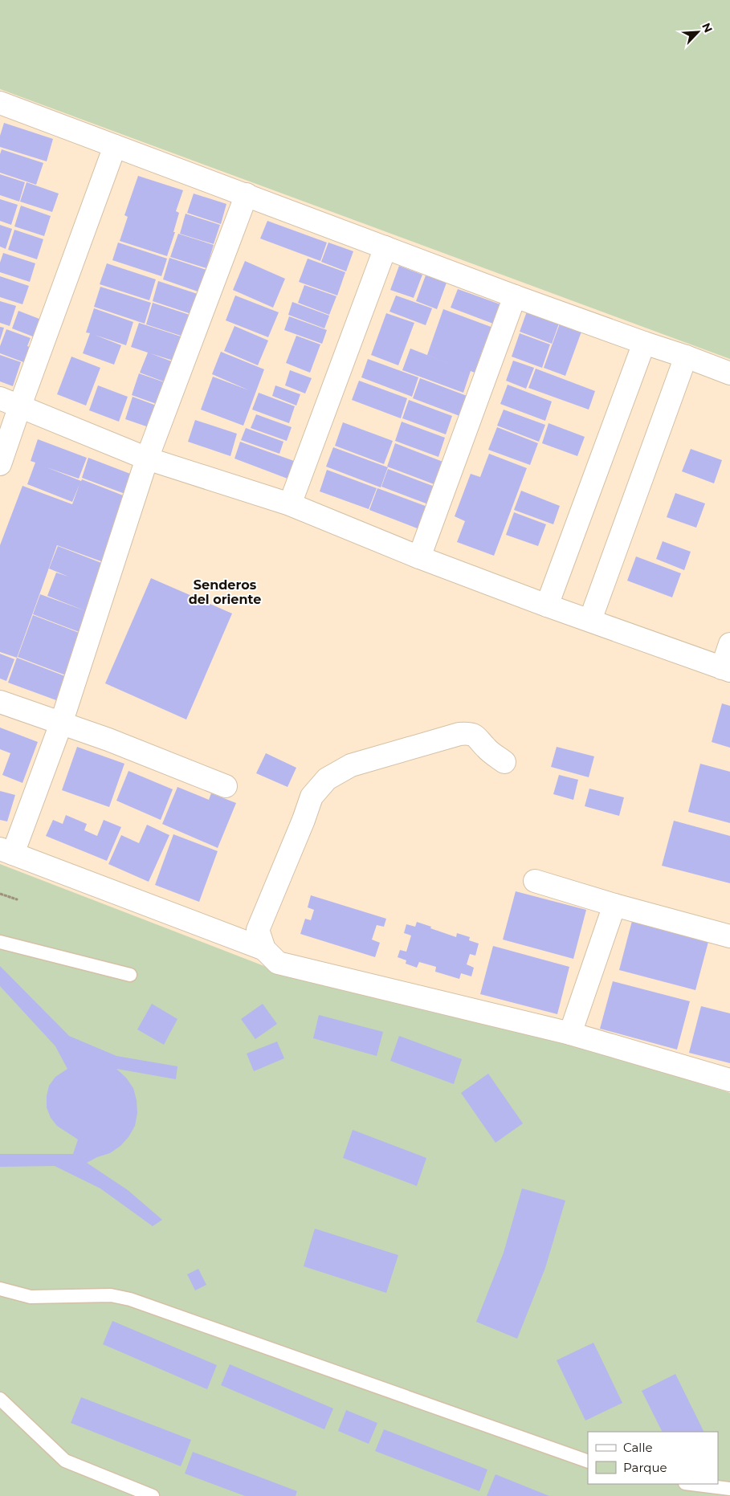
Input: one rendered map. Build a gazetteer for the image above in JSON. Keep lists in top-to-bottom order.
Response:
{
  "districts": ["Senderos del oriente"],
  "legend": ["Calle", "Parque"],
  "north": "top right"
}
